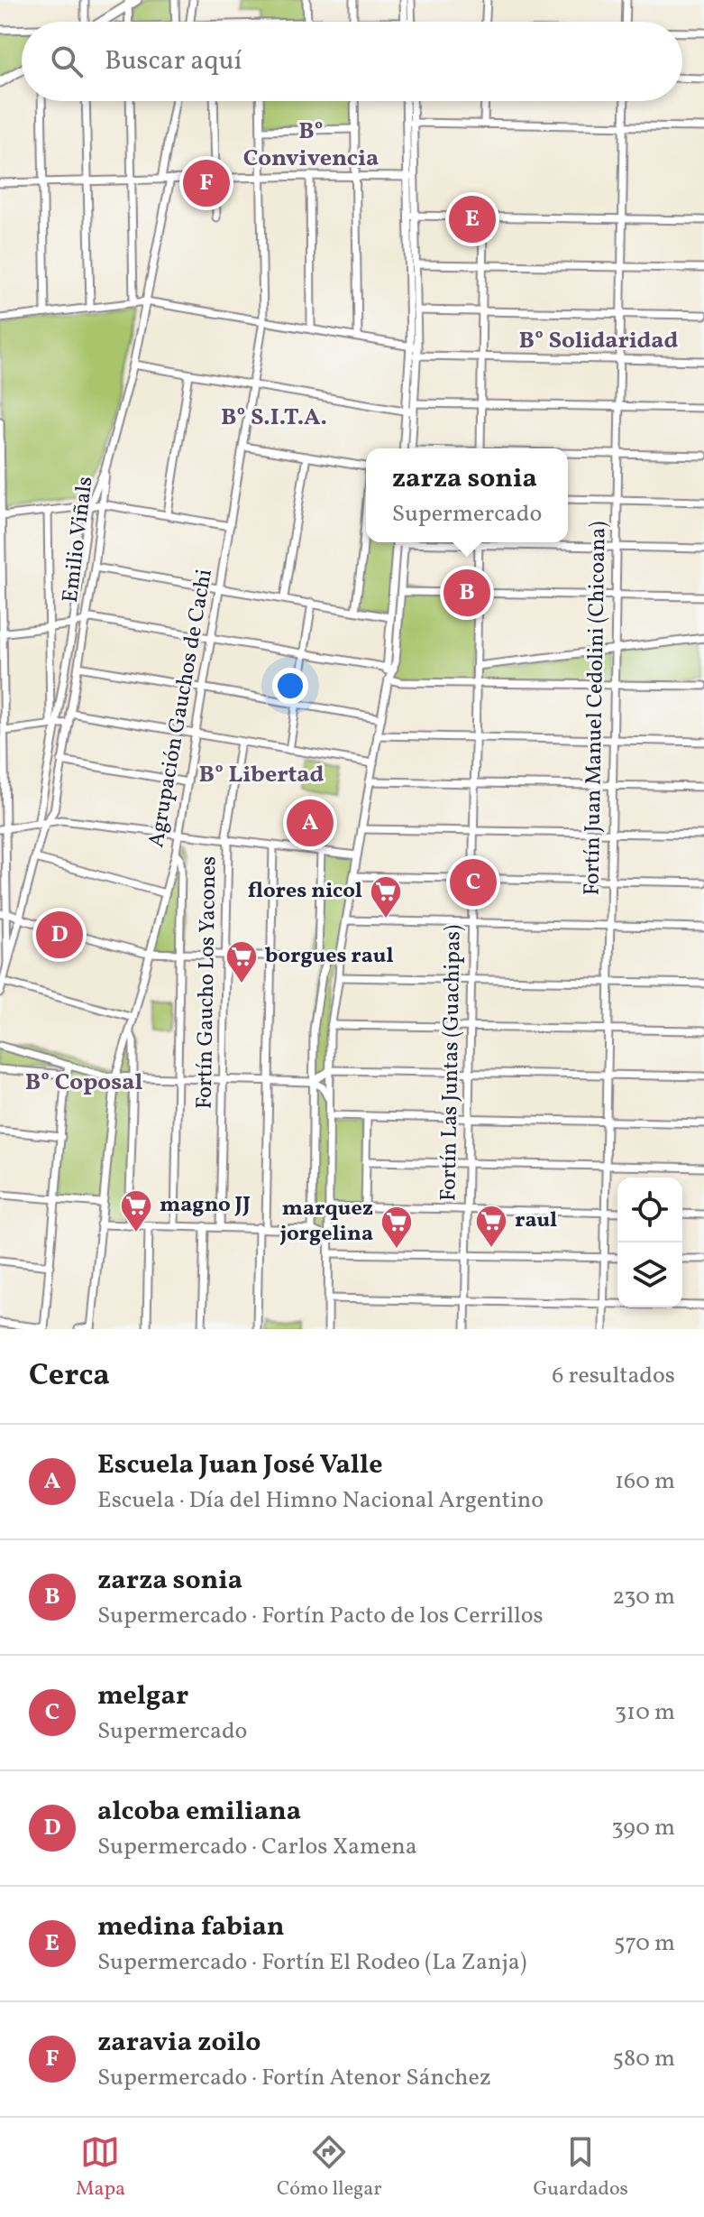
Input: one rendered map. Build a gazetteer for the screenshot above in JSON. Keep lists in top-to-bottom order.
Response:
{
  "streets": {
    "street": [
      "Emilio Viñals",
      "Agrupación Gauchos de Cachi",
      "Fortín Juan Manuel Cedolini (Chicoana)",
      "Fortín Gaucho Los Yacones",
      "Fortín Las Juntas (Guachipas)"
    ]
  },
  "districts": [
    "B° Convivencia",
    "B° Solidaridad",
    "B° S.I.T.A.",
    "B° Libertad",
    "B° Coposal"
  ],
  "places": {
    "supermarket": [
      "flores nicol",
      "borgues raul",
      "magno JJ",
      "raul",
      "marquez jorgelina"
    ]
  },
  "page": {
    "search": "Buscar aquí",
    "pins": [
      "F",
      "E",
      "B",
      "A",
      "C",
      "D"
    ],
    "popup": ["zarza sonia", "Supermercado"],
    "heading": ["Cerca", "6 resultados"],
    "list": [
      {
        "mark": "A",
        "name": "Escuela Juan José Valle",
        "note": "Escuela · Día del Himno Nacional Argentino",
        "value": "160 m"
      },
      {
        "mark": "B",
        "name": "zarza sonia",
        "note": "Supermercado · Fortín Pacto de los Cerrillos",
        "value": "230 m"
      },
      {
        "mark": "C",
        "name": "melgar",
        "note": "Supermercado",
        "value": "310 m"
      },
      {
        "mark": "D",
        "name": "alcoba emiliana",
        "note": "Supermercado · Carlos Xamena",
        "value": "390 m"
      },
      {
        "mark": "E",
        "name": "medina fabian",
        "note": "Supermercado · Fortín El Rodeo (La Zanja)",
        "value": "570 m"
      },
      {
        "mark": "F",
        "name": "zaravia zoilo",
        "note": "Supermercado · Fortín Atenor Sánchez",
        "value": "580 m"
      }
    ],
    "nav": ["Mapa", "Cómo llegar", "Guardados"]
  }
}
